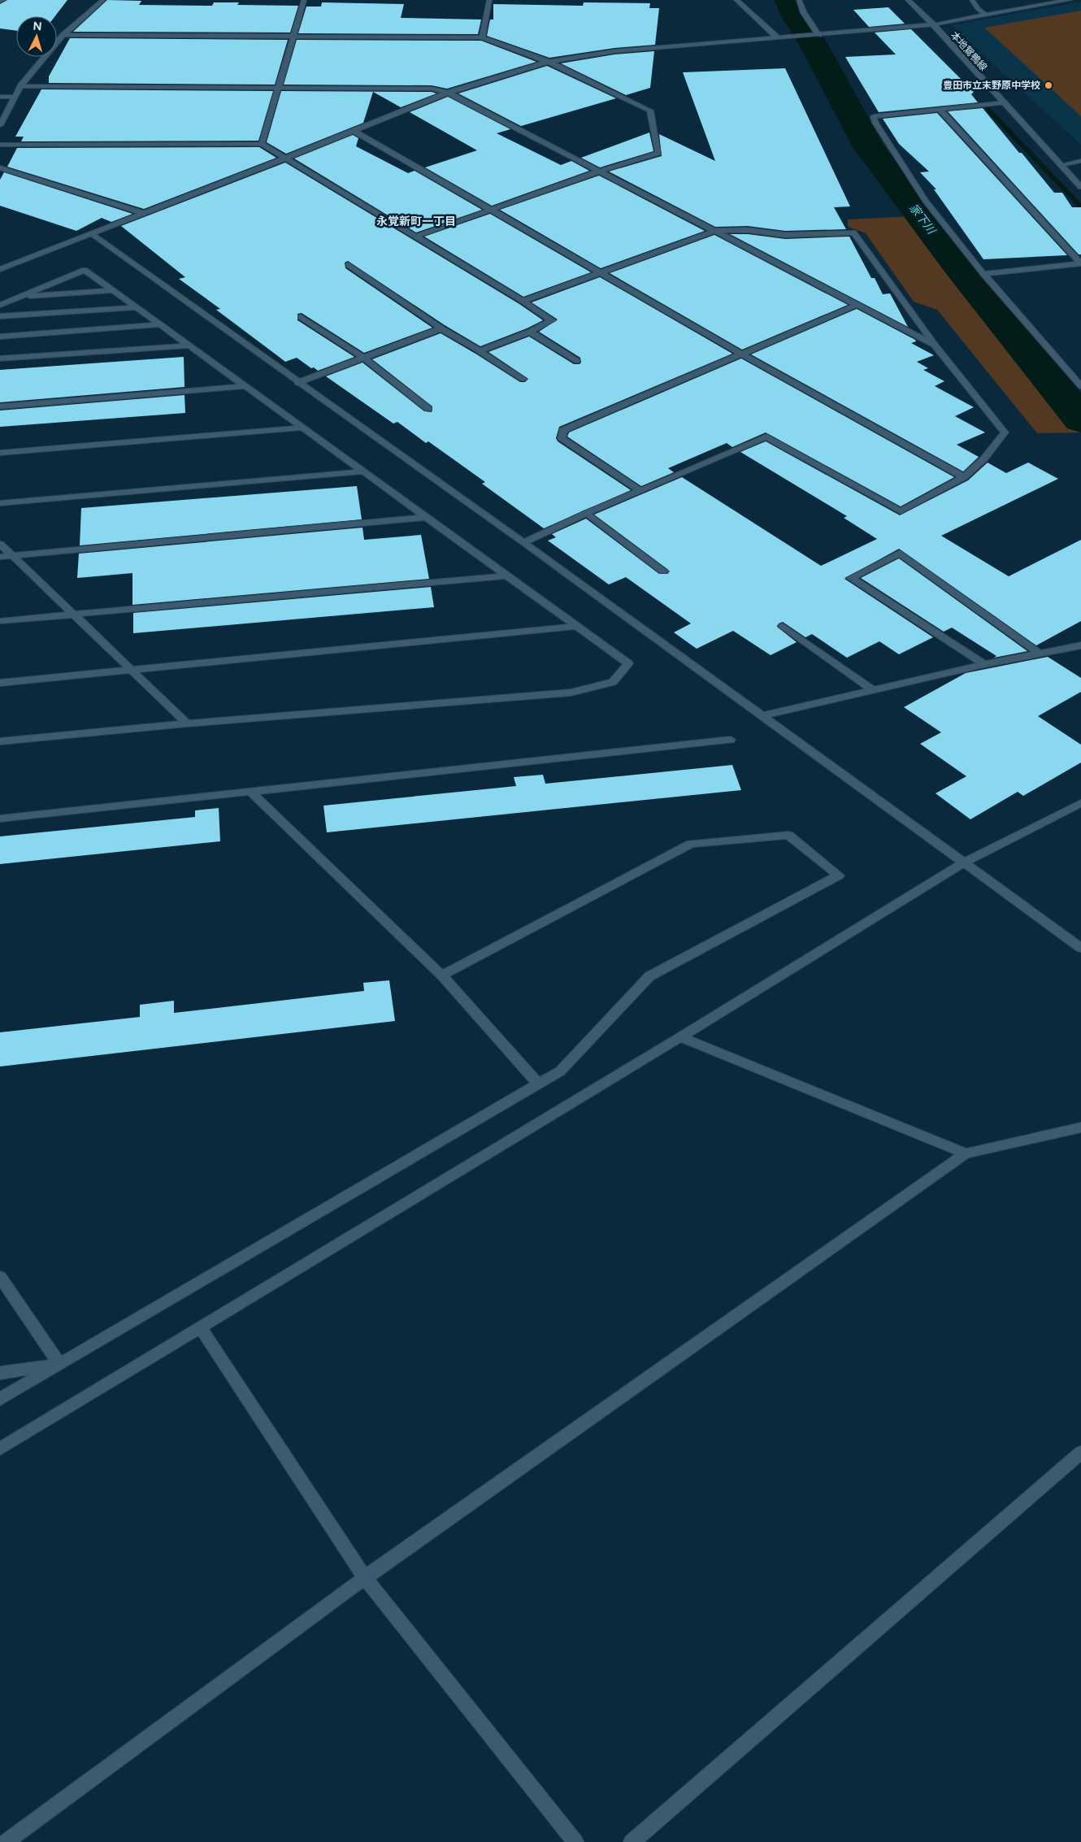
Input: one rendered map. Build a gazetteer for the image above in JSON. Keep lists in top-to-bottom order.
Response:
{
  "streets": {
    "street": ["本地鴛鴨線"]
  },
  "districts": ["永覚新町一丁目"],
  "water": ["家下川"],
  "places": ["豊田市立末野原中学校"],
  "north": "top"
}
